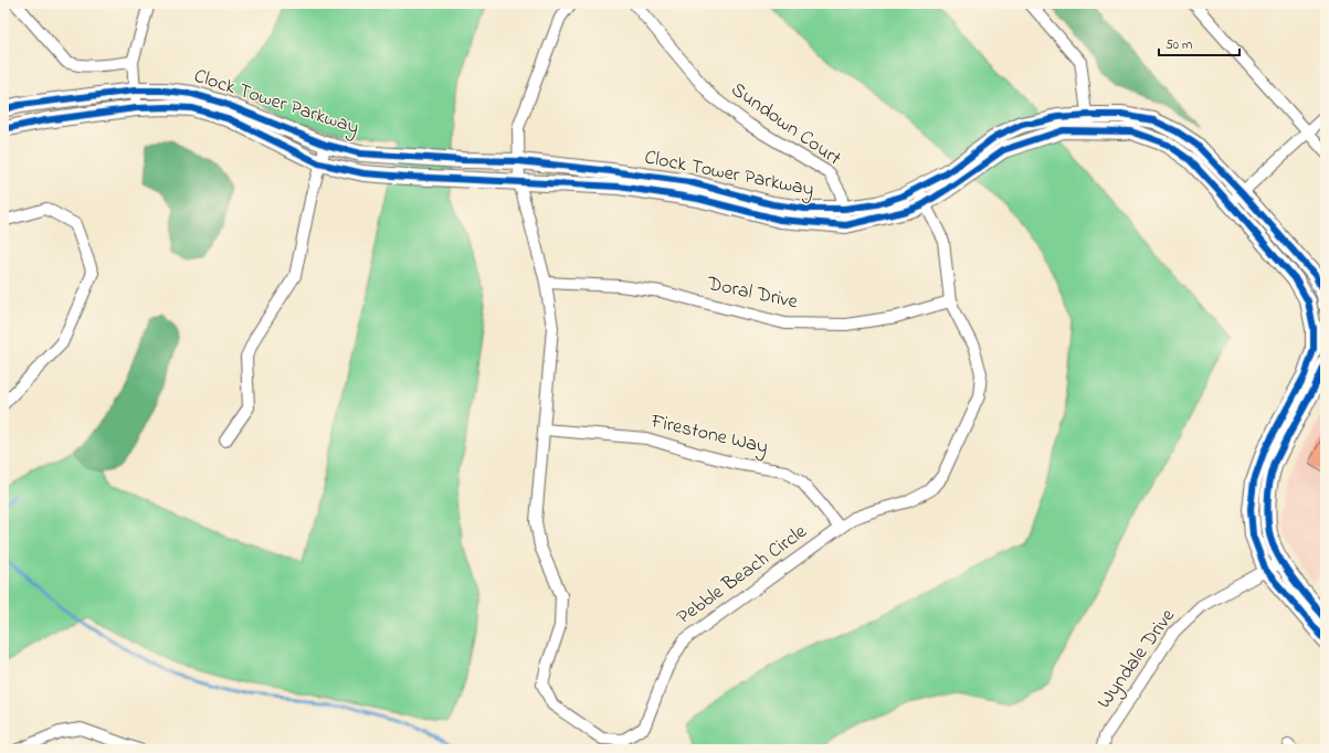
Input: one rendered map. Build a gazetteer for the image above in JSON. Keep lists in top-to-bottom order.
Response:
{
  "streets": {
    "street": [
      "Clock Tower Parkway",
      "Sundown Court",
      "Doral Drive",
      "Firestone Way",
      "Pebble Beach Circle",
      "Wyndale Drive"
    ]
  },
  "crossings": [
    ["Clock Tower Parkway", "Sundown Court"],
    ["Clock Tower Parkway", "Pebble Beach Circle"],
    ["Clock Tower Parkway", "Wyndale Drive"],
    ["Doral Drive", "Pebble Beach Circle"],
    ["Firestone Way", "Pebble Beach Circle"]
  ],
  "scale_bar": "50 m"
}
